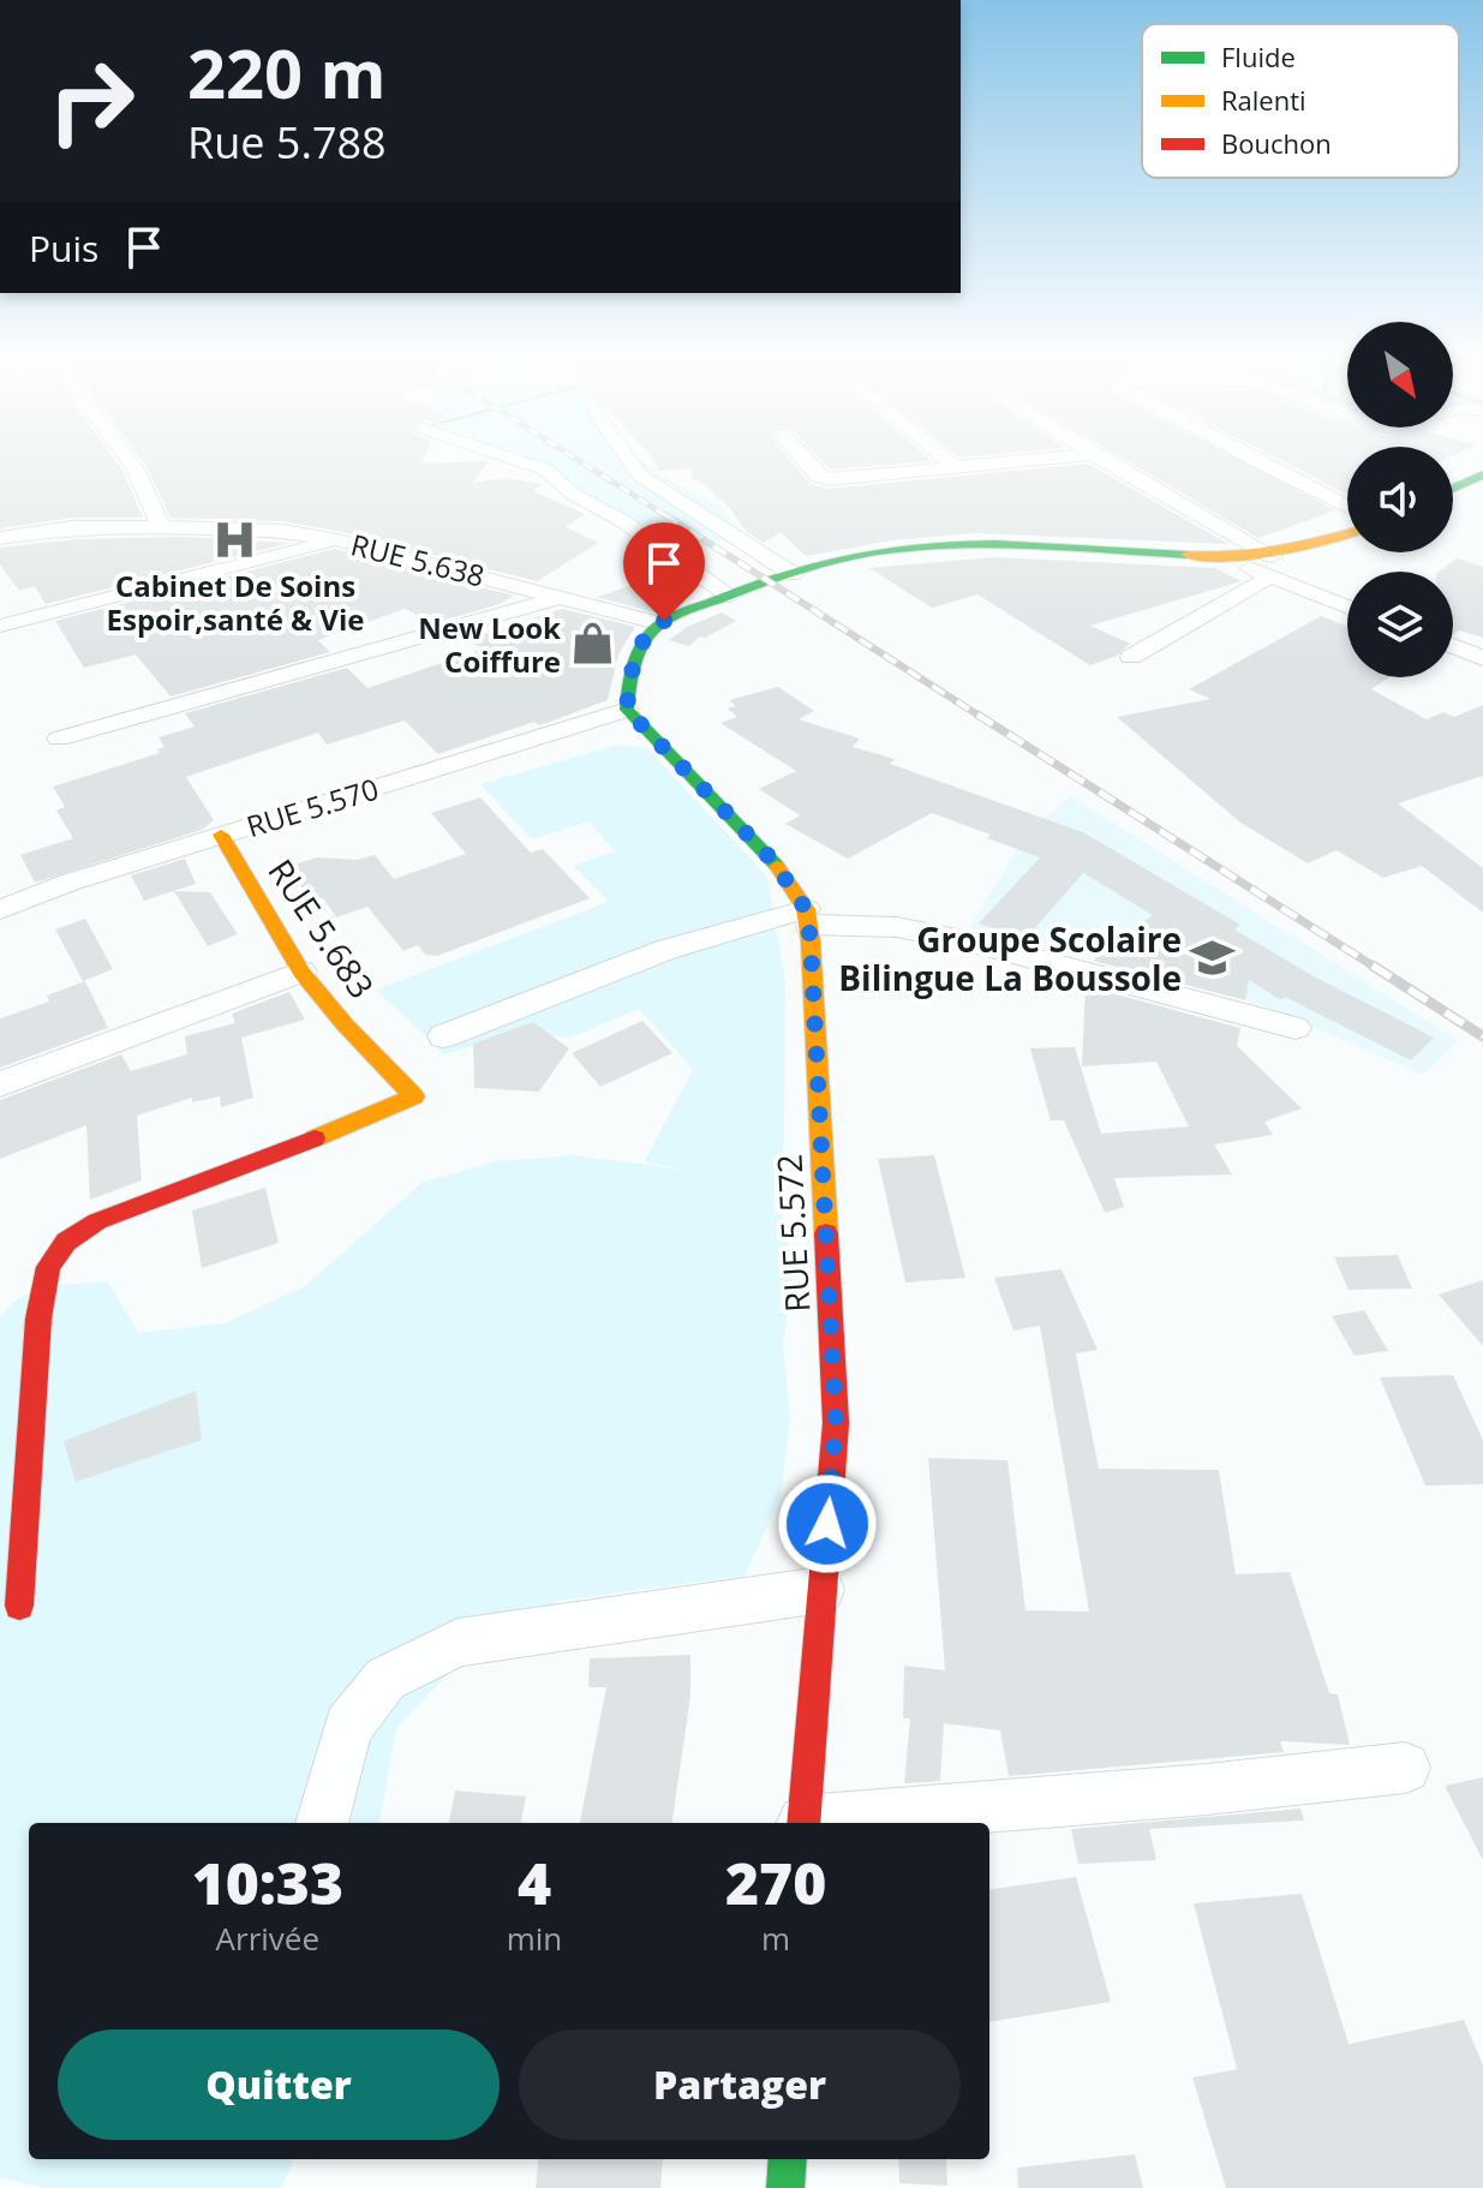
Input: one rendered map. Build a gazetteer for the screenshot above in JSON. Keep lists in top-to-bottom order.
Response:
{
  "streets": {
    "street": [
      "RUE 5.638",
      "RUE 5.570",
      "RUE 5.683",
      "RUE 5.572"
    ]
  },
  "crossings": [
    ["RUE 5.570", "RUE 5.683"]
  ],
  "places": {
    "hospital": ["Cabinet De Soins Espoir,santé & Vie"],
    "shop": ["New Look Coiffure"],
    "school or university": ["Groupe Scolaire Bilingue La Boussole"]
  },
  "legend": ["Fluide", "Ralenti", "Bouchon"],
  "north": "bottom right",
  "page": {
    "turn": ["220 m", "Rue 5.788"],
    "then": "Puis",
    "eta": [
      "10:33",
      "Arrivée",
      "4",
      "min",
      "270",
      "m"
    ],
    "buttons": ["Quitter", "Partager"]
  }
}
